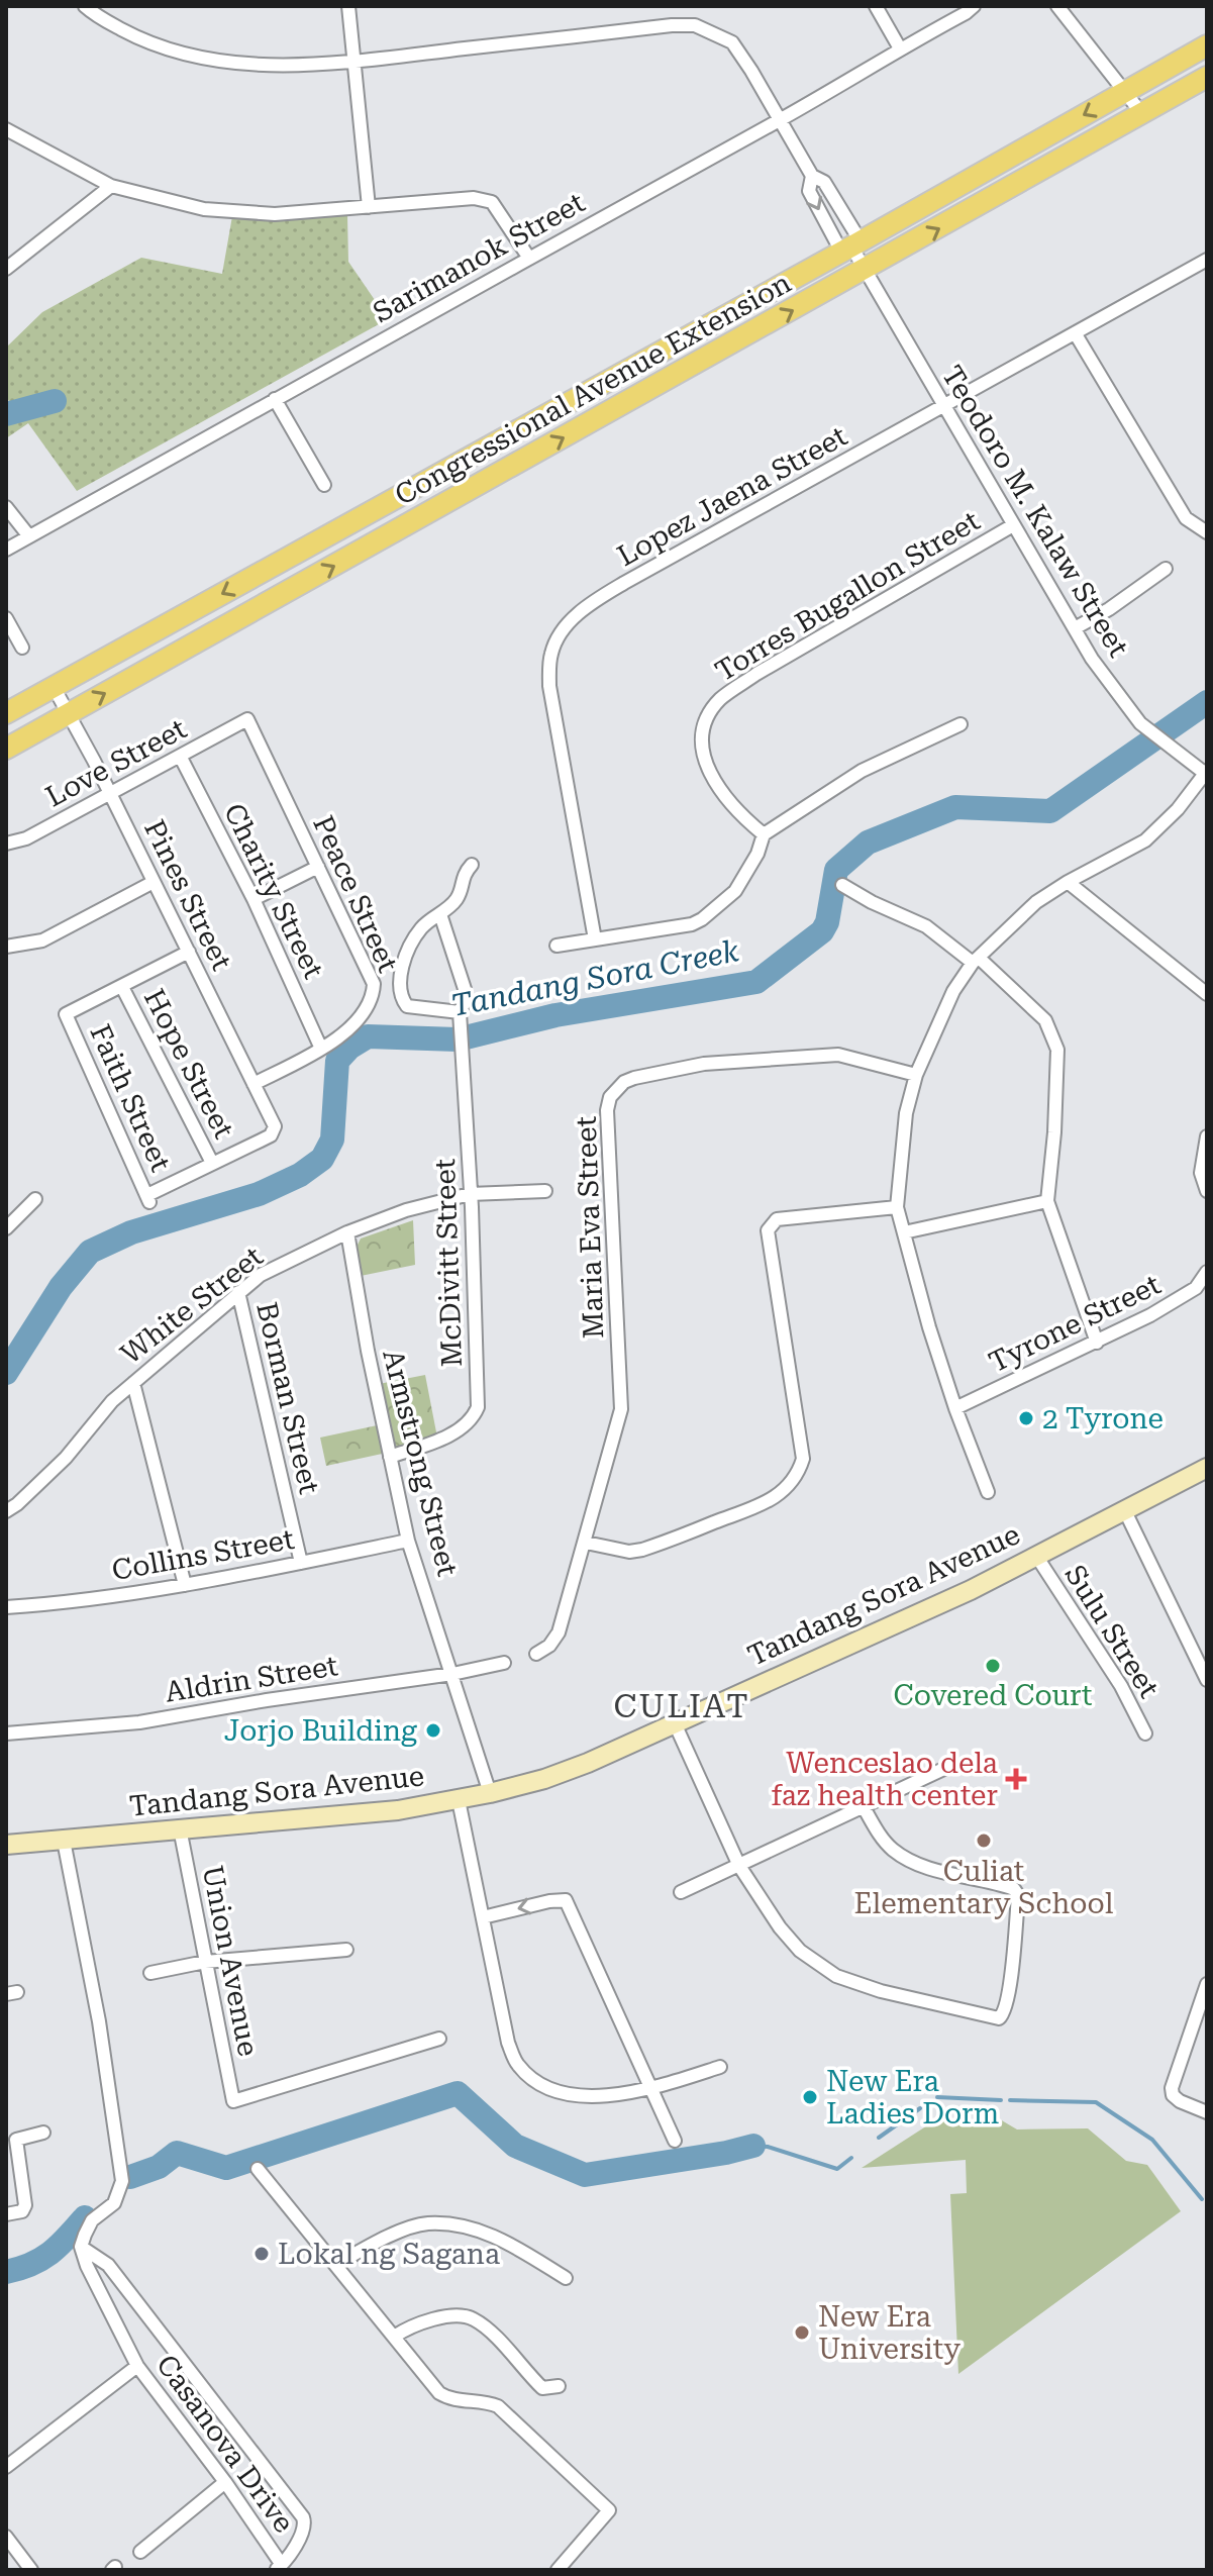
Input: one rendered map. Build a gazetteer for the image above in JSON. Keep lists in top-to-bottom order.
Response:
{
  "streets": {
    "main road": ["Congressional Avenue Extension", "Tandang Sora Avenue"],
    "street": [
      "Sarimanok Street",
      "Lopez Jaena Street",
      "Teodoro M. Kalaw Street",
      "Torres Bugallon Street",
      "Love Street",
      "Charity Street",
      "Peace Street",
      "Pines Street",
      "Hope Street",
      "Faith Street",
      "Maria Eva Street",
      "McDivitt Street",
      "White Street",
      "Tyrone Street",
      "Borman Street",
      "Armstrong Street",
      "Collins Street",
      "Sulu Street",
      "Aldrin Street",
      "Union Avenue",
      "Casanova Drive"
    ]
  },
  "crossings": [
    ["Sarimanok Street", "Teodoro M. Kalaw Street"],
    ["Congressional Avenue Extension", "Teodoro M. Kalaw Street"],
    ["Congressional Avenue Extension", "Pines Street"],
    ["Lopez Jaena Street", "Teodoro M. Kalaw Street"],
    ["Teodoro M. Kalaw Street", "Torres Bugallon Street"],
    ["Love Street", "Charity Street"],
    ["Love Street", "Peace Street"],
    ["Love Street", "Pines Street"],
    ["Charity Street", "Peace Street"],
    ["Peace Street", "Pines Street"],
    ["Pines Street", "Faith Street"],
    ["Hope Street", "Faith Street"],
    ["McDivitt Street", "White Street"],
    ["McDivitt Street", "Armstrong Street"],
    ["White Street", "Borman Street"],
    ["White Street", "Armstrong Street"],
    ["Borman Street", "Collins Street"],
    ["Armstrong Street", "Collins Street"],
    ["Armstrong Street", "Tandang Sora Avenue"],
    ["Armstrong Street", "Aldrin Street"],
    ["Tandang Sora Avenue", "Sulu Street"],
    ["Tandang Sora Avenue", "Union Avenue"]
  ],
  "districts": ["CULIAT"],
  "water": ["Tandang Sora Creek"],
  "places": {
    "other": [
      "2 Tyrone",
      "Covered Court",
      "Jorjo Building",
      "Culiat Elementary School",
      "New Era Ladies Dorm",
      "Lokal ng Sagana",
      "New Era University"
    ],
    "health": ["Wenceslao dela faz health center"]
  }
}
